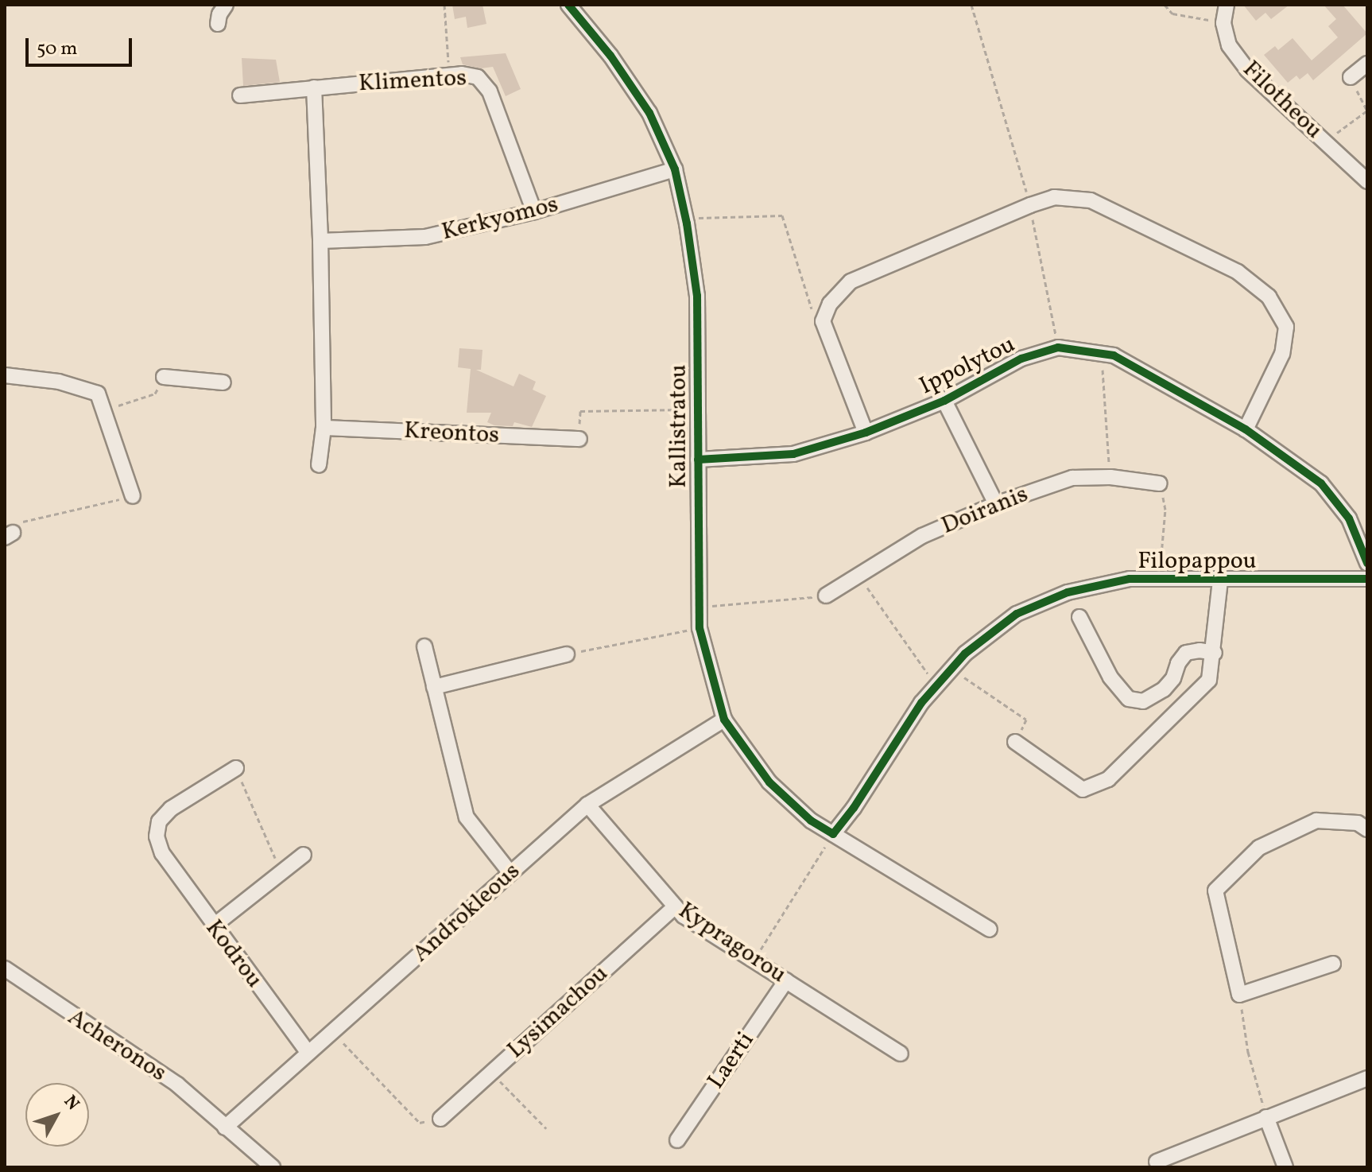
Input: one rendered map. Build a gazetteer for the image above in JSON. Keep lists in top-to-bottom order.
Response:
{
  "streets": {
    "street": [
      "Klimentos",
      "Filotheou",
      "Kerkyomos",
      "Ippolytou",
      "Kallistratou",
      "Kreontos",
      "Doiranis",
      "Filopappou",
      "Androkleous",
      "Kypragorou",
      "Kodrou",
      "Lysimachou",
      "Acheronos",
      "Laerti"
    ]
  },
  "crossings": [
    ["Klimentos", "Kerkyomos"],
    ["Kerkyomos", "Kallistratou"],
    ["Ippolytou", "Kallistratou"],
    ["Kallistratou", "Filopappou"],
    ["Kallistratou", "Androkleous"],
    ["Androkleous", "Kypragorou"],
    ["Androkleous", "Kodrou"],
    ["Androkleous", "Acheronos"],
    ["Kypragorou", "Lysimachou"],
    ["Kypragorou", "Laerti"]
  ],
  "scale_bar": "50 m",
  "north": "top right"
}
